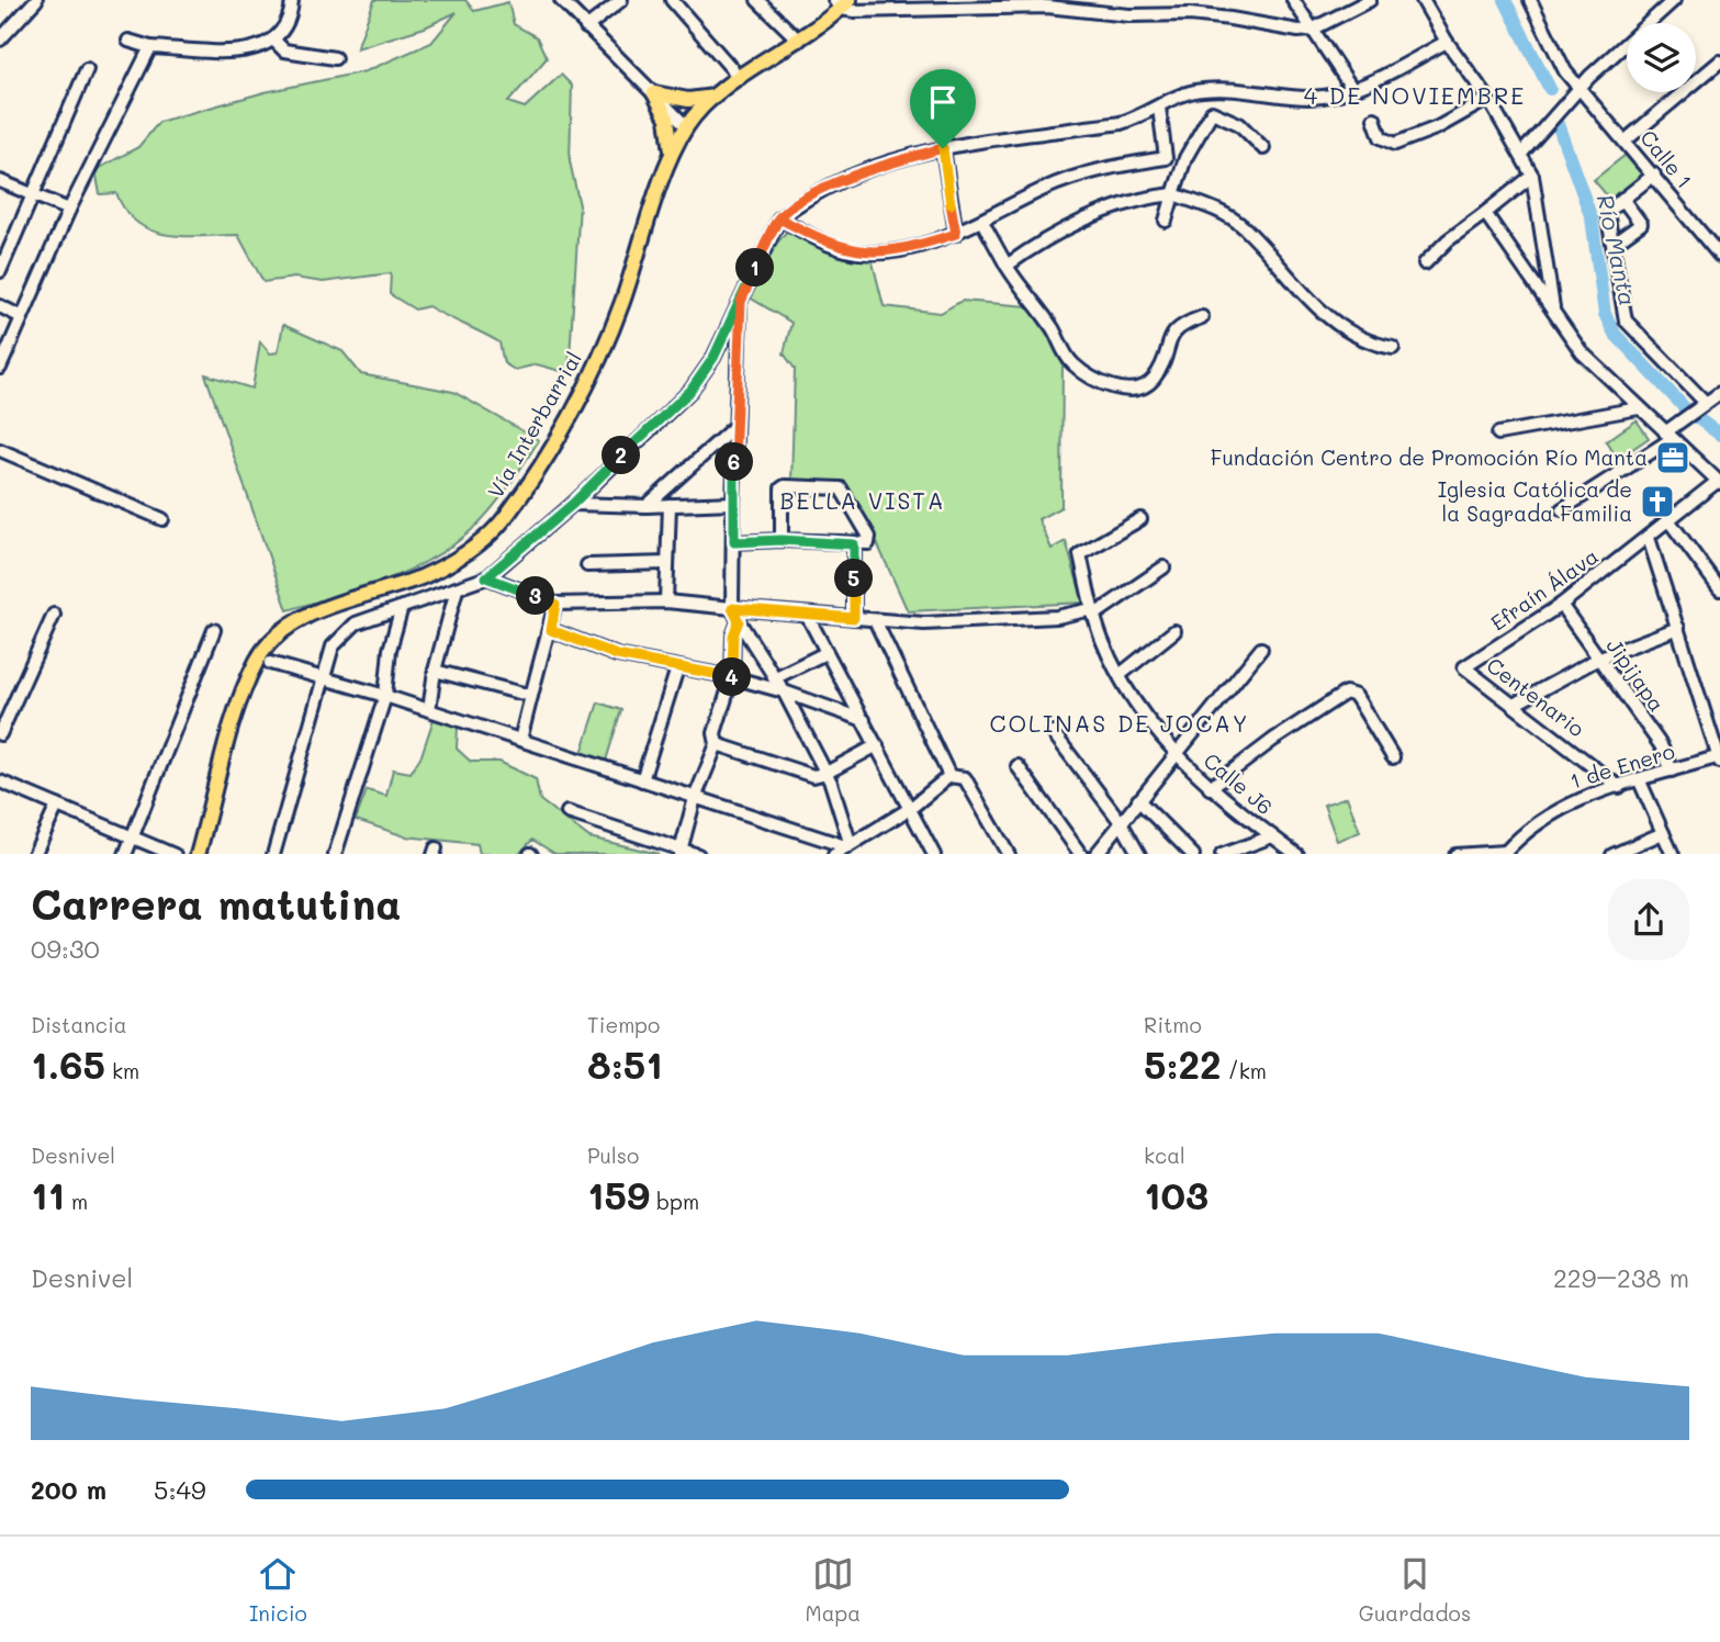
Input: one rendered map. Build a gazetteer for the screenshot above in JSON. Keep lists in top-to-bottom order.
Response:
{
  "streets": {
    "main road": ["Vía Interbarrial"],
    "street": [
      "Calle 1",
      "Efraín Álava",
      "Jipijapa",
      "Centenario",
      "1 de Enero",
      "Calle J6"
    ]
  },
  "crossings": [
    ["Efraín Álava", "Jipijapa"],
    ["Efraín Álava", "Centenario"],
    ["Jipijapa", "1 de Enero"],
    ["Centenario", "1 de Enero"]
  ],
  "districts": ["4 DE NOVIEMBRE", "BELLA VISTA", "COLINAS DE JOCAY"],
  "water": ["Río Manta"],
  "places": {
    "office": ["Fundación Centro de Promoción Río Manta"],
    "church": ["Iglesia Católica de la Sagrada Familia"]
  },
  "page": {
    "pins": [
      "1",
      "2",
      "6",
      "5",
      "3",
      "4"
    ],
    "heading": ["Carrera matutina", "09:30"],
    "stats": [
      ["Distancia", "1.65 km"],
      ["Tiempo", "8:51"],
      ["Ritmo", "5:22 /km"],
      ["Desnivel", "11 m"],
      ["Pulso", "159 bpm"],
      ["kcal", "103"]
    ],
    "chart": ["Desnivel", "229–238 m"],
    "list": [
      {
        "name": "200 m",
        "note": "5:49"
      }
    ],
    "tabs": ["Inicio", "Mapa", "Guardados"]
  }
}
